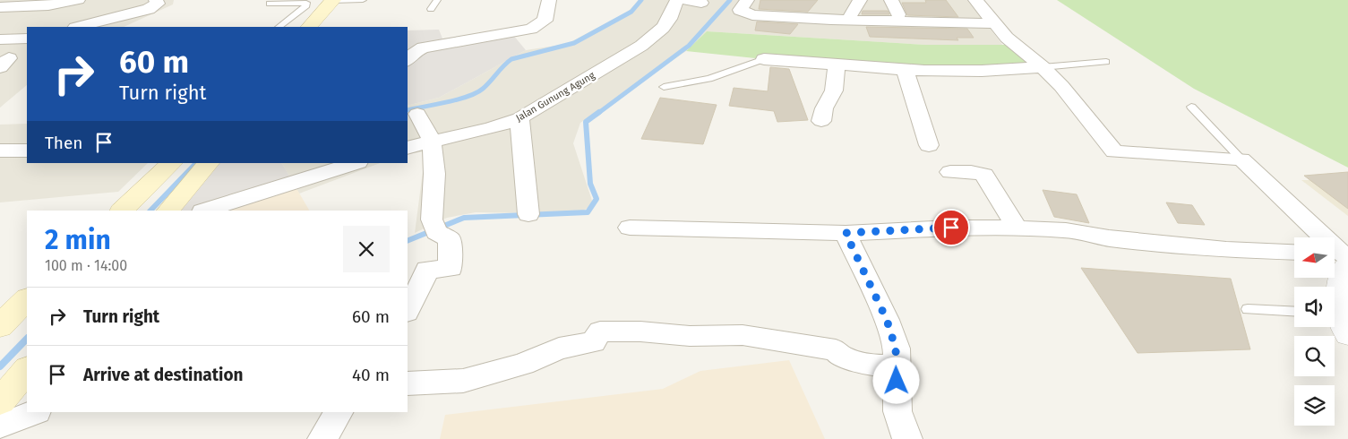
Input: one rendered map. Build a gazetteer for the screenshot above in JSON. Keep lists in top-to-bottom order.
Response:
{
  "streets": {
    "street": ["Jalan Gunung Agung"]
  },
  "north": "left",
  "page": {
    "turn": ["60 m", "Turn right"],
    "then": "Then",
    "heading": ["2 min", "100 m · 14:00"],
    "list": [
      {
        "name": "Turn right",
        "value": "60 m"
      },
      {
        "name": "Arrive at destination",
        "value": "40 m"
      }
    ]
  }
}
